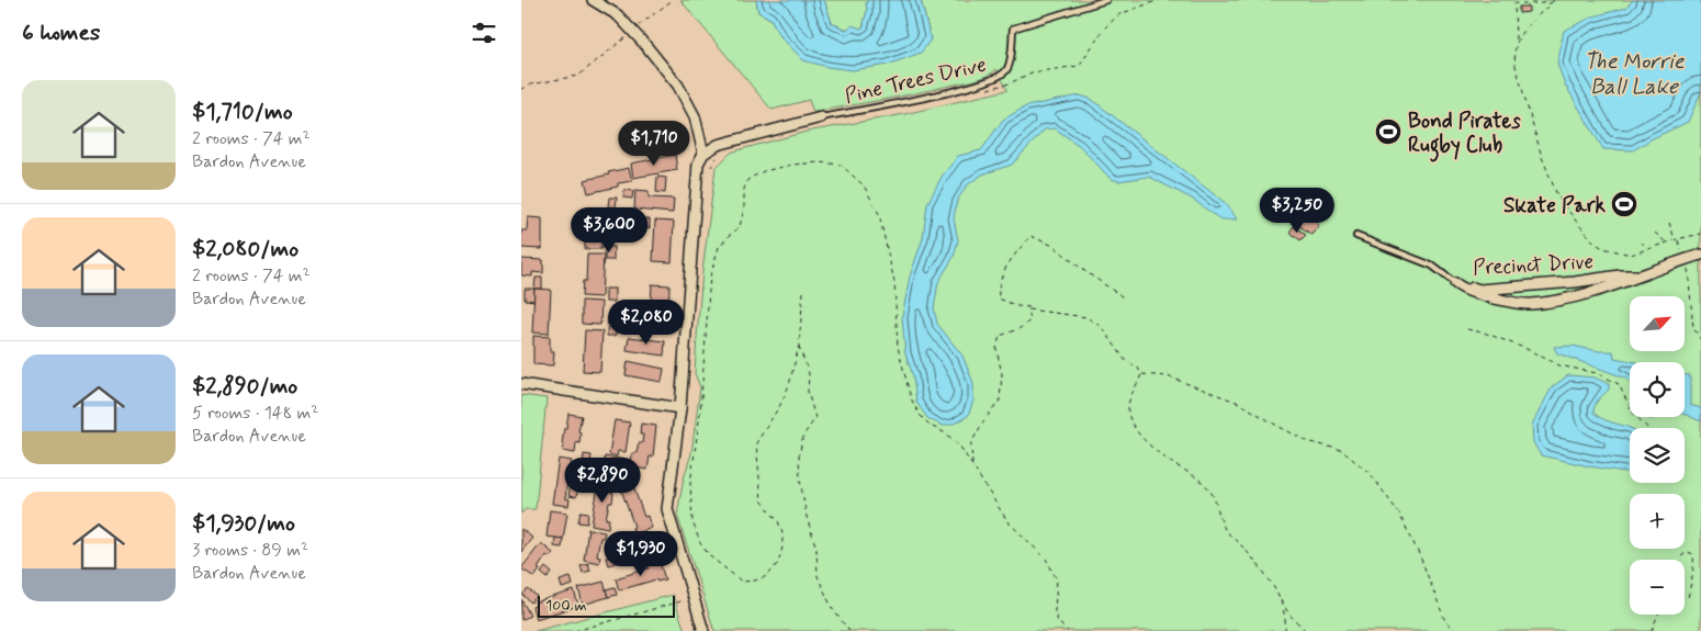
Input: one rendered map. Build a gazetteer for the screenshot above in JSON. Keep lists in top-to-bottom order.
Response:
{
  "streets": {
    "street": ["Precinct Drive"],
    "lane": ["Pine Trees Drive"]
  },
  "water": ["The Morrie Ball Lake"],
  "places": {
    "sports": ["Bond Pirates Rugby Club", "Skate Park"]
  },
  "scale_bar": "100 m",
  "north": "top right",
  "page": {
    "heading": "6 homes",
    "list": [
      {
        "name": "$1,710/mo",
        "note": "2 rooms · 74 m² · Bardon Avenue"
      },
      {
        "name": "$2,080/mo",
        "note": "2 rooms · 74 m² · Bardon Avenue"
      },
      {
        "name": "$2,890/mo",
        "note": "5 rooms · 148 m² · Bardon Avenue"
      },
      {
        "name": "$1,930/mo",
        "note": "3 rooms · 89 m² · Bardon Avenue"
      }
    ],
    "price": [
      "$1,710",
      "$3,250",
      "$3,600",
      "$2,080",
      "$2,890",
      "$1,930"
    ],
    "map_buttons": ["+", "−"],
    "scale": "100 m"
  }
}
